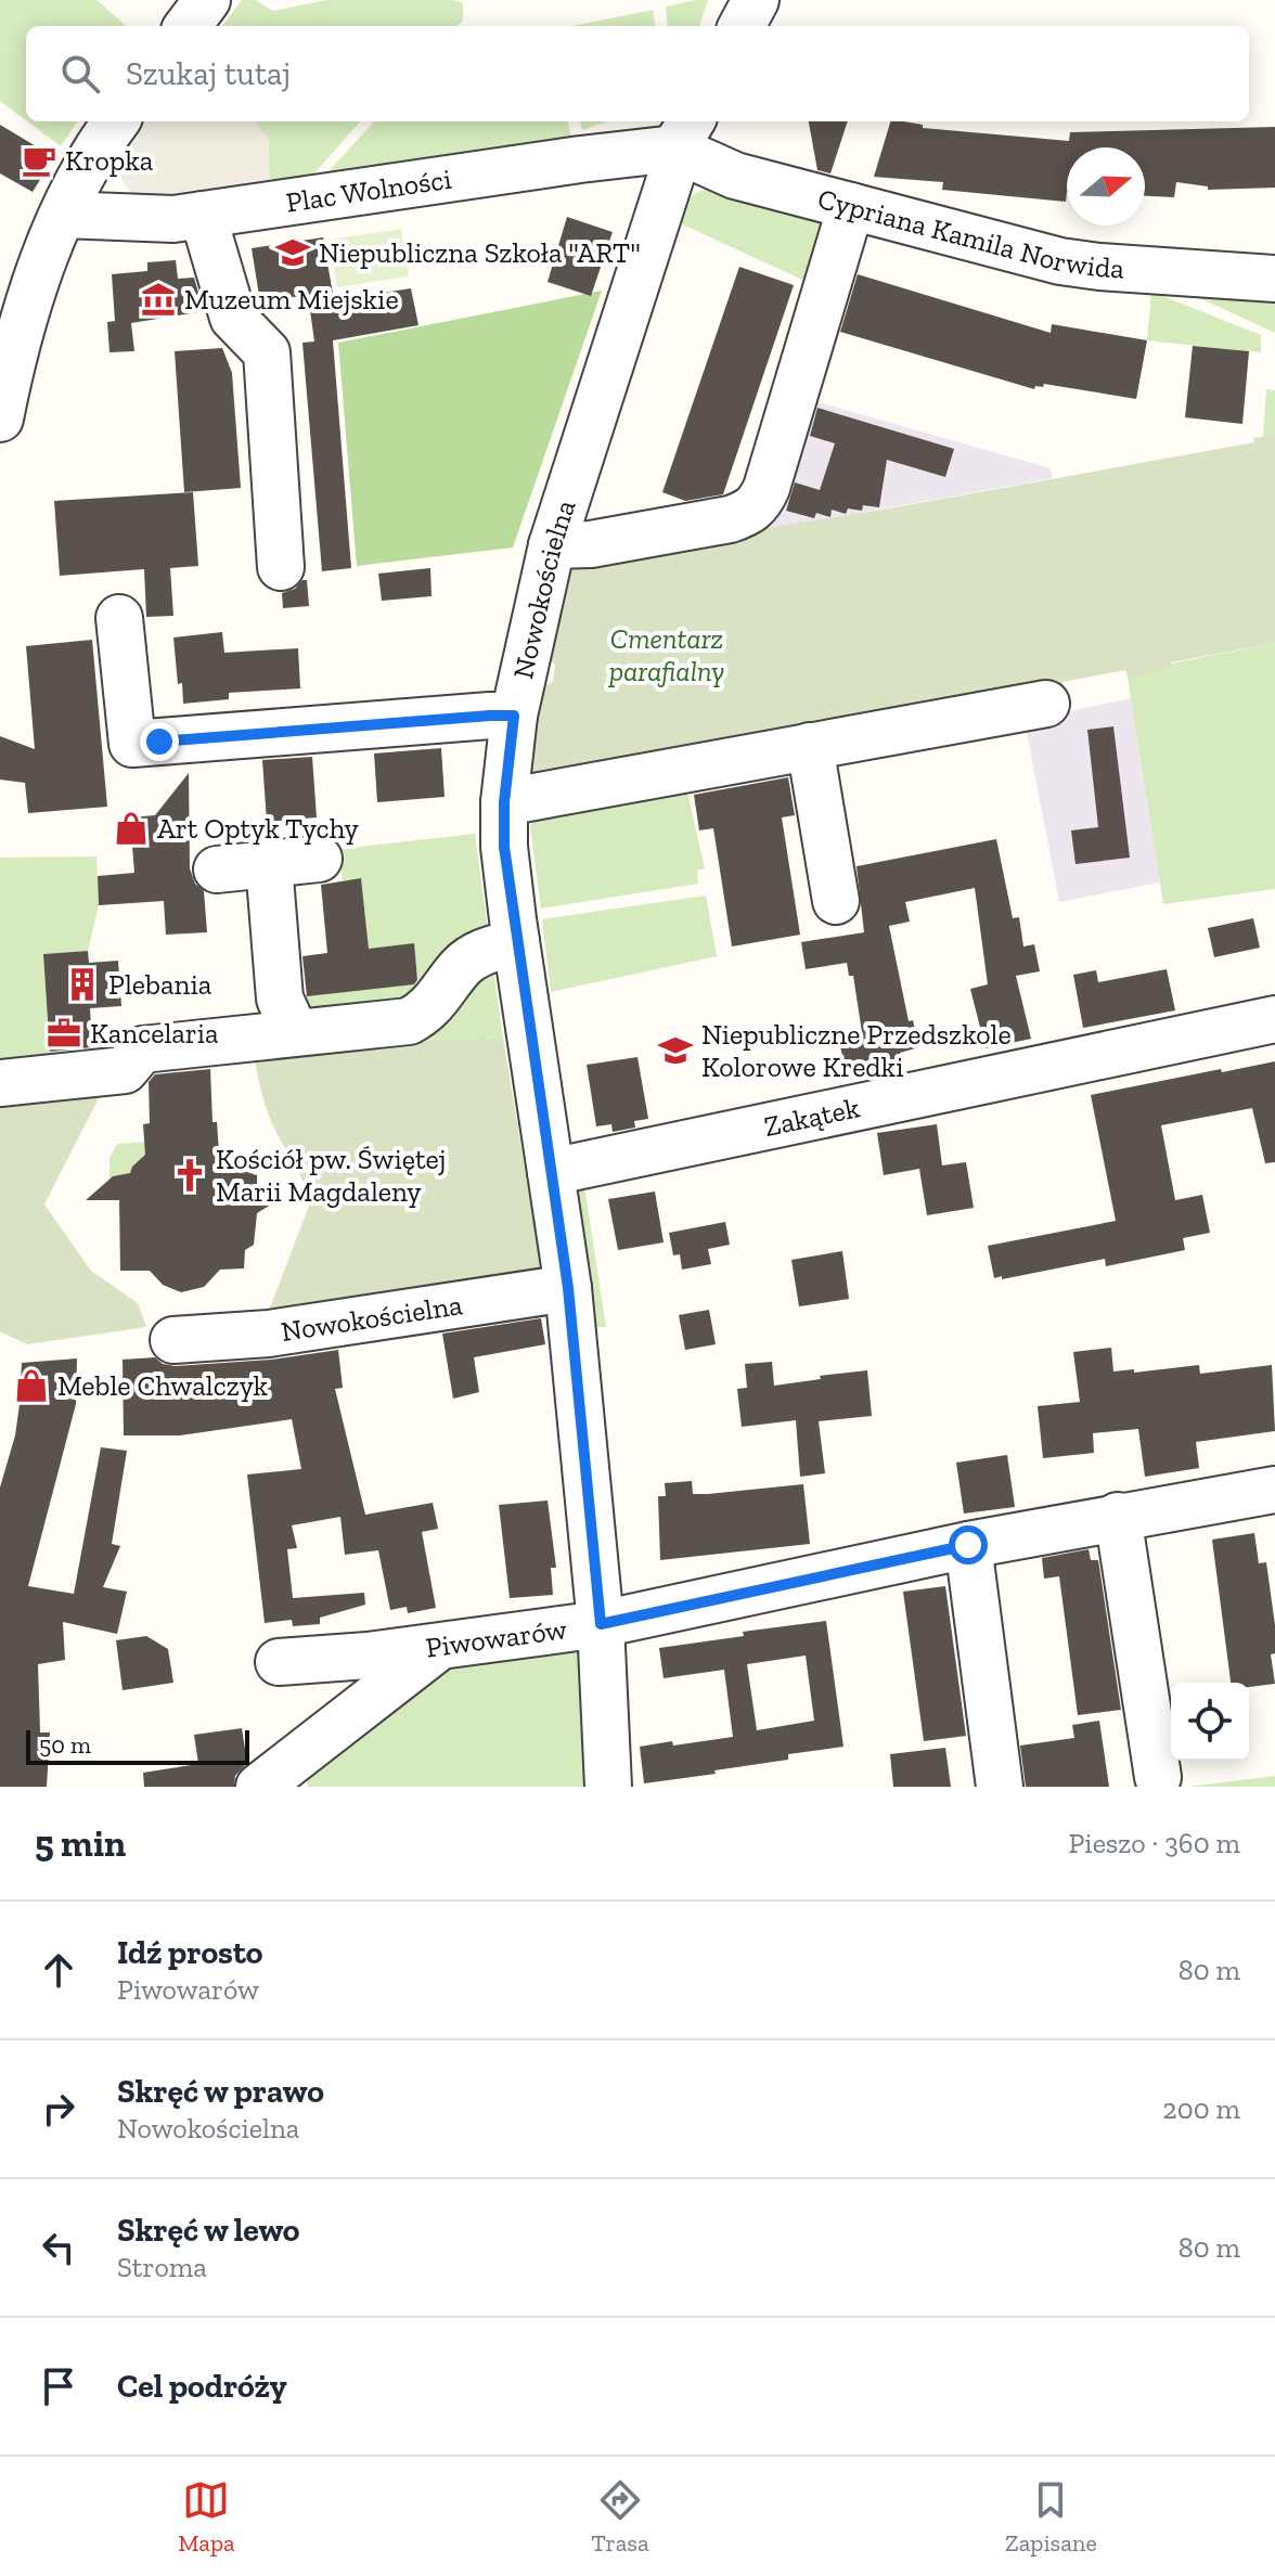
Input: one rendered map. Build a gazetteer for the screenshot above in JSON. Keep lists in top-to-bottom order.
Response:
{
  "streets": {
    "street": [
      "Plac Wolności",
      "Cypriana Kamila Norwida",
      "Nowokościelna",
      "Zakątek",
      "Piwowarów"
    ]
  },
  "crossings": [
    ["Plac Wolności", "Cypriana Kamila Norwida"],
    ["Plac Wolności", "Nowokościelna"],
    ["Cypriana Kamila Norwida", "Nowokościelna"],
    ["Nowokościelna", "Zakątek"],
    ["Nowokościelna", "Piwowarów"]
  ],
  "parks": ["Cmentarz parafialny"],
  "places": {
    "cafe": ["Kropka"],
    "school or university": ["Niepubliczna Szkoła \"ART\"", "Niepubliczne Przedszkole Kolorowe Kredki"],
    "museum": ["Muzeum Miejskie"],
    "shop": ["Art Optyk Tychy", "Meble Chwalczyk"],
    "building": ["Plebania"],
    "office": ["Kancelaria"],
    "church": ["Kościół pw. Świętej Marii Magdaleny"]
  },
  "scale_bar": "50 m",
  "north": "right",
  "page": {
    "search": "Szukaj tutaj",
    "scale": "50 m",
    "heading": ["5 min", "Pieszo · 360 m"],
    "list": [
      ["Idź prosto", "Piwowarów", "80 m"],
      ["Skręć w prawo", "Nowokościelna", "200 m"],
      ["Skręć w lewo", "Stroma", "80 m"],
      "Cel podróży"
    ],
    "nav": ["Mapa", "Trasa", "Zapisane"]
  }
}
